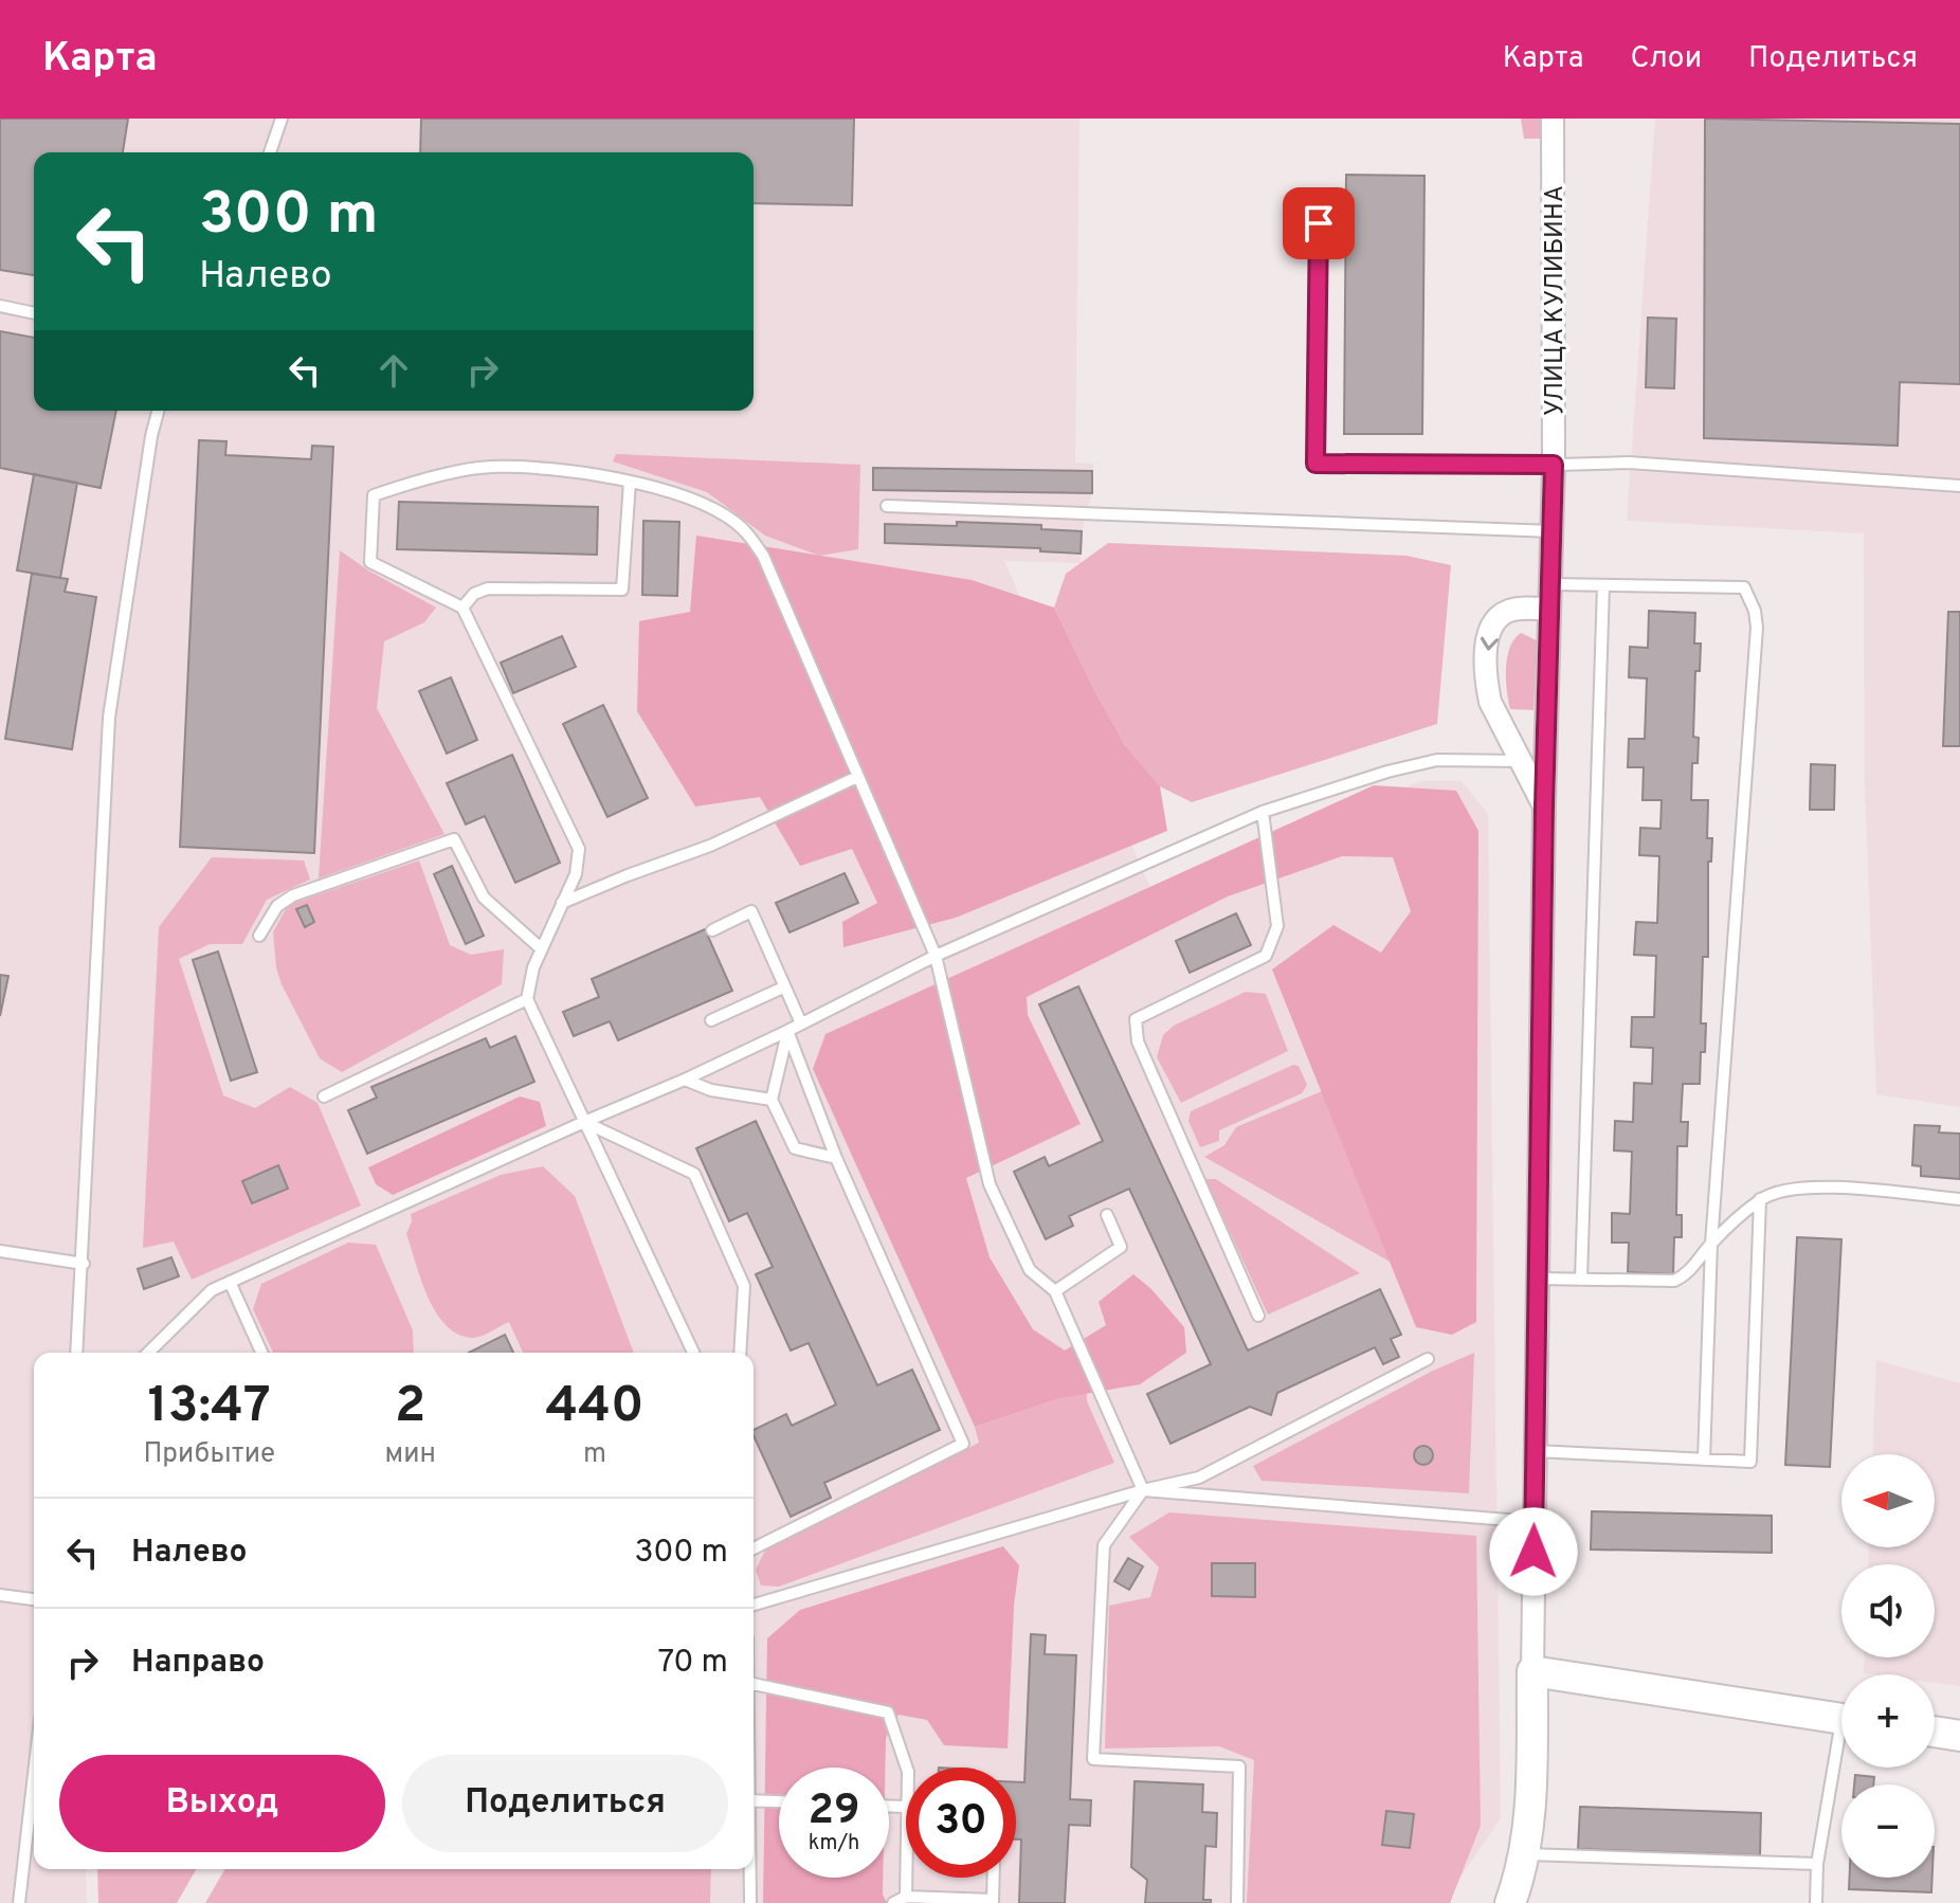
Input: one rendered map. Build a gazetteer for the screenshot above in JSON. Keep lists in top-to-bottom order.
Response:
{
  "streets": {
    "street": ["УЛИЦА КУЛИБИНА"]
  },
  "north": "left",
  "page": {
    "header": "Карта",
    "nav": ["Карта", "Слои", "Поделиться"],
    "turn": ["300 m", "Налево"],
    "eta": [
      "13:47",
      "Прибытие",
      "2",
      "мин",
      "440",
      "m"
    ],
    "map_buttons": ["+", "−"],
    "list": [
      {
        "name": "Налево",
        "value": "300 m"
      },
      {
        "name": "Направо",
        "value": "70 m"
      }
    ],
    "buttons": ["Выход", "Поделиться"],
    "speed": "29 km/h",
    "limit": "30"
  }
}
